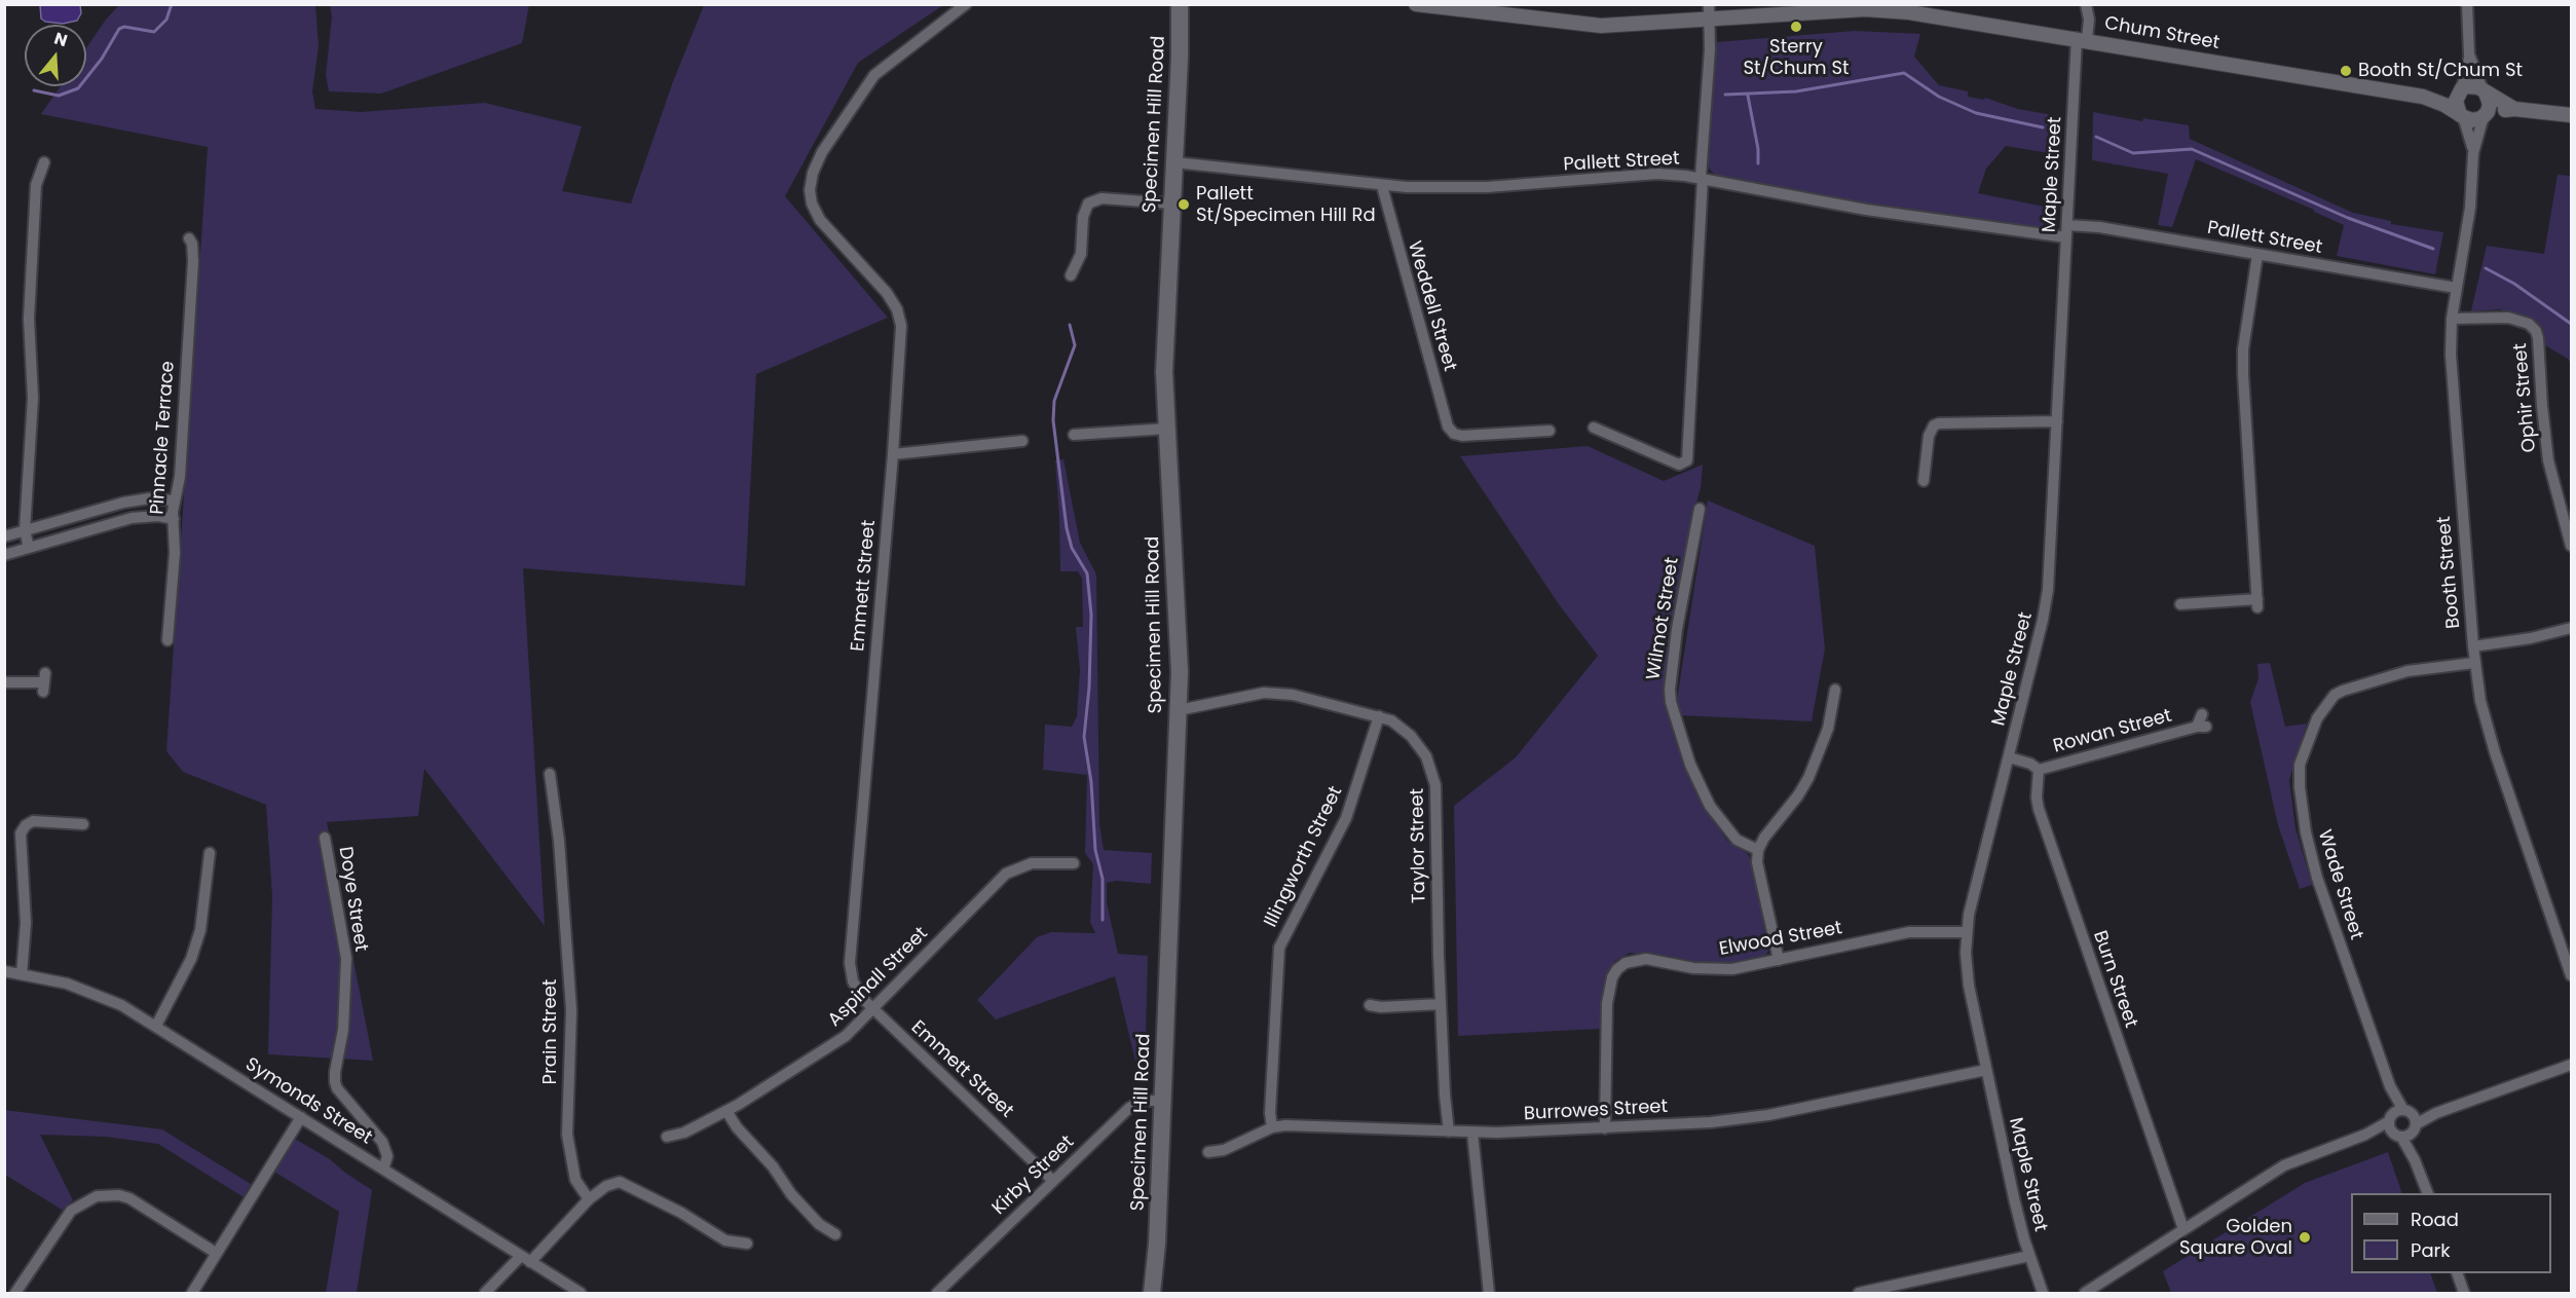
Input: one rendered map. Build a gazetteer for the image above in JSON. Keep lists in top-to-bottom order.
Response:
{
  "streets": {
    "main road": ["Specimen Hill Road"],
    "street": [
      "Chum Street",
      "Pallett Street",
      "Maple Street",
      "Weddell Street",
      "Ophir Street",
      "Pinnacle Terrace",
      "Booth Street",
      "Emmett Street",
      "Wilmot Street",
      "Rowan Street",
      "Taylor Street",
      "Illingworth Street",
      "Wade Street",
      "Doye Street",
      "Elwood Street",
      "Aspinall Street",
      "Burn Street",
      "Prain Street",
      "Symonds Street",
      "Burrowes Street",
      "Kirby Street"
    ]
  },
  "crossings": [
    ["Chum Street", "Maple Street"],
    ["Chum Street", "Booth Street"],
    ["Specimen Hill Road", "Pallett Street"],
    ["Specimen Hill Road", "Taylor Street"],
    ["Specimen Hill Road", "Kirby Street"],
    ["Pallett Street", "Maple Street"],
    ["Pallett Street", "Weddell Street"],
    ["Pallett Street", "Booth Street"],
    ["Maple Street", "Elwood Street"],
    ["Maple Street", "Burrowes Street"],
    ["Ophir Street", "Booth Street"],
    ["Booth Street", "Wade Street"],
    ["Emmett Street", "Aspinall Street"],
    ["Emmett Street", "Kirby Street"],
    ["Rowan Street", "Burn Street"],
    ["Taylor Street", "Illingworth Street"],
    ["Taylor Street", "Burrowes Street"],
    ["Illingworth Street", "Burrowes Street"],
    ["Doye Street", "Symonds Street"],
    ["Elwood Street", "Burrowes Street"]
  ],
  "places": [
    "Sterry St/Chum St",
    "Booth St/Chum St",
    "Pallett St/Specimen Hill Rd",
    "Golden Square Oval"
  ],
  "legend": ["Road", "Park"],
  "north": "top"
}
